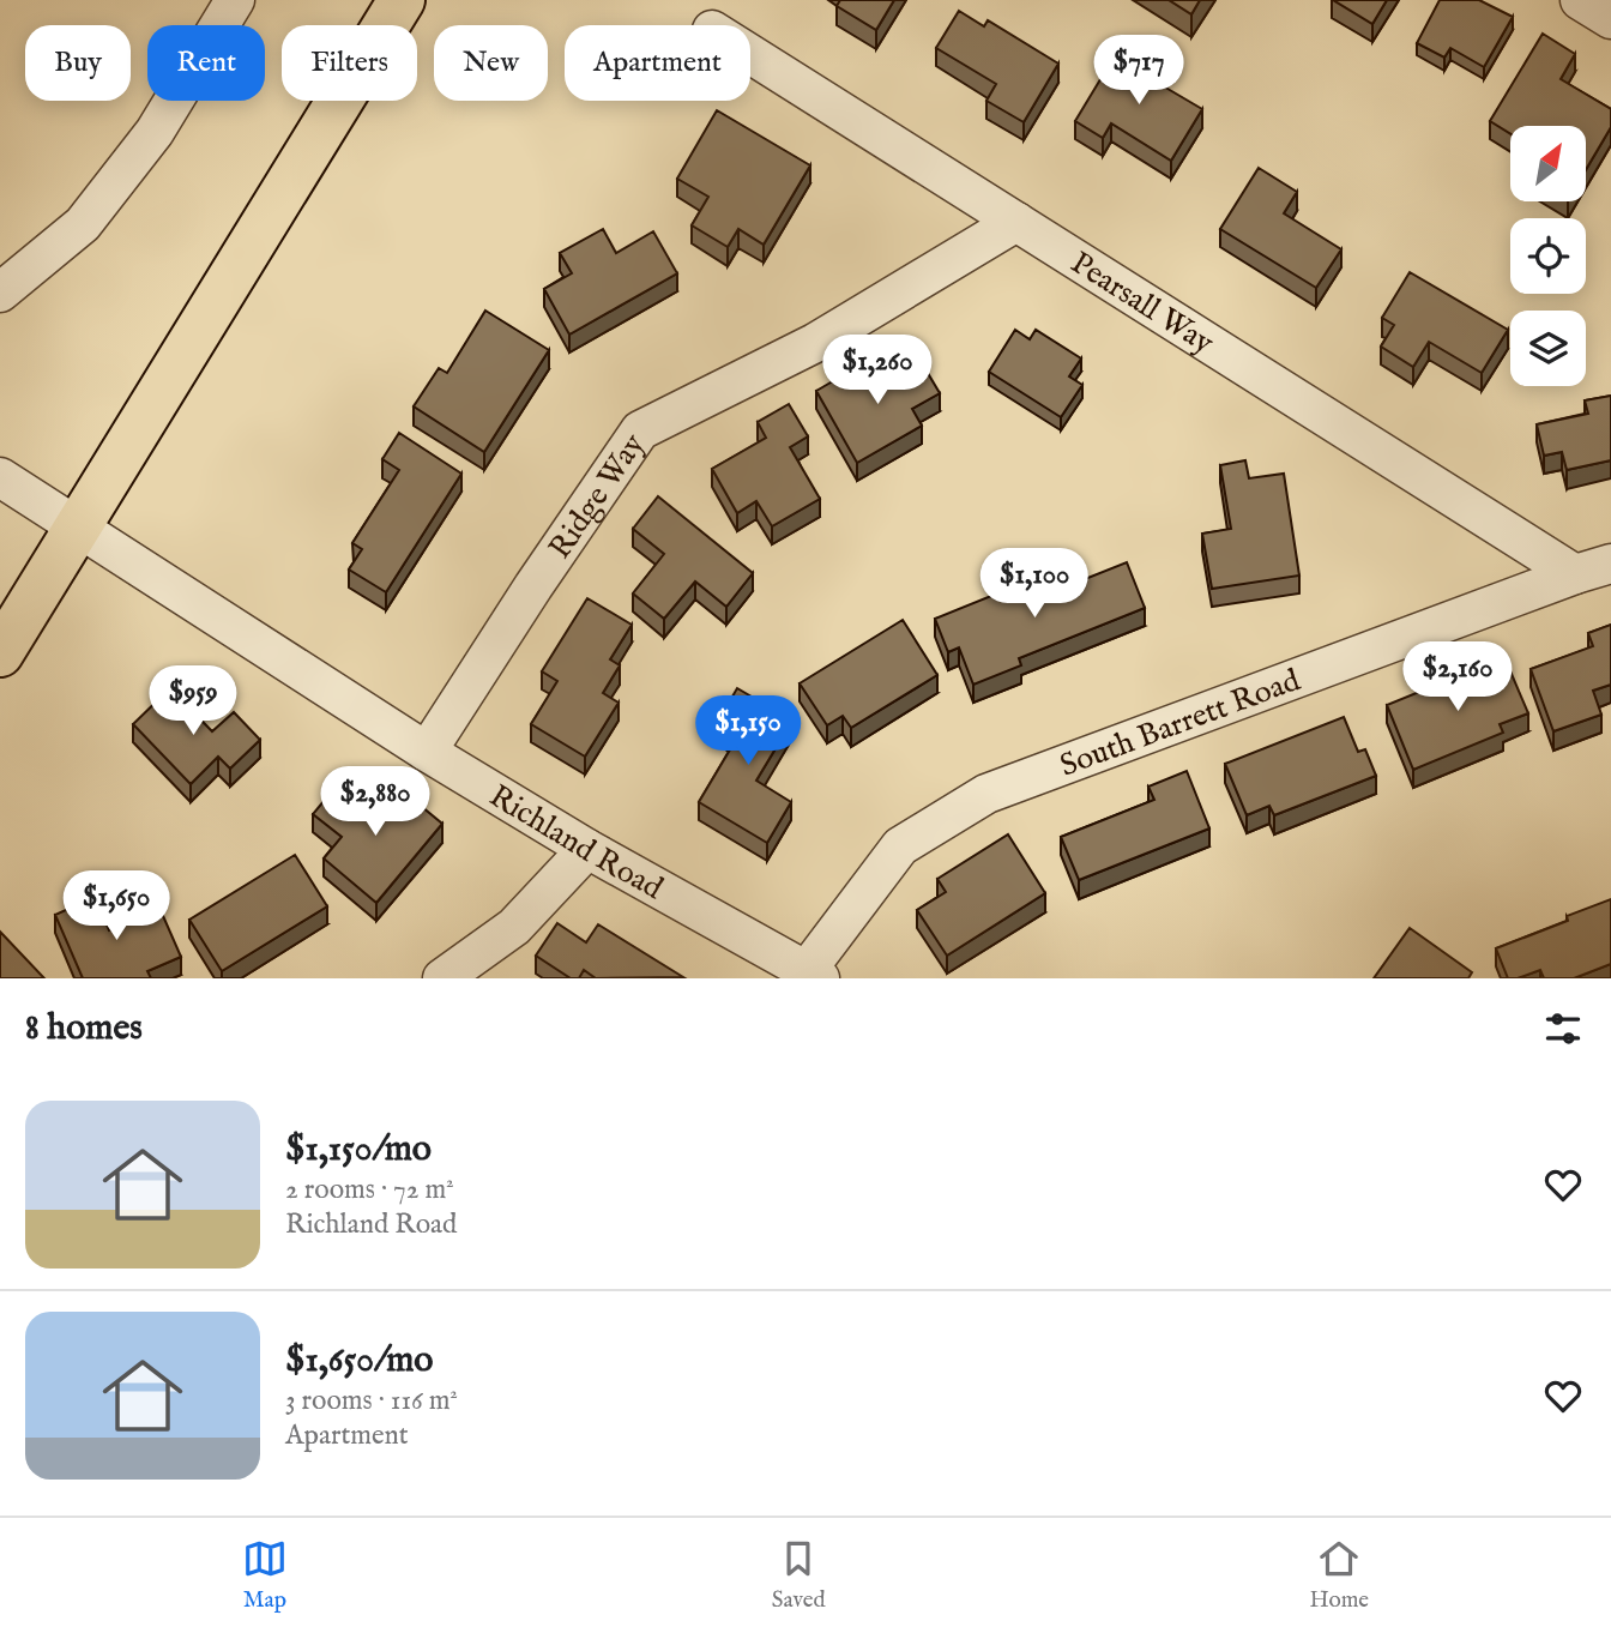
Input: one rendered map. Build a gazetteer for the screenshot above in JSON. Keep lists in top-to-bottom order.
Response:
{
  "streets": {
    "street": [
      "Pearsall Way",
      "Ridge Way",
      "South Barrett Road",
      "Richland Road"
    ]
  },
  "crossings": [
    ["Pearsall Way", "Ridge Way"],
    ["Pearsall Way", "South Barrett Road"],
    ["Ridge Way", "Richland Road"],
    ["South Barrett Road", "Richland Road"]
  ],
  "north": "top right",
  "page": {
    "chip": [
      "Buy",
      "Rent",
      "Filters",
      "New",
      "Apartment"
    ],
    "price": [
      "$717",
      "$1,260",
      "$1,100",
      "$2,160",
      "$959",
      "$1,150",
      "$2,880",
      "$1,650"
    ],
    "heading": "8 homes",
    "list": [
      {
        "name": "$1,150/mo",
        "note": "2 rooms · 72 m² · Richland Road"
      },
      {
        "name": "$1,650/mo",
        "note": "3 rooms · 116 m² · Apartment"
      }
    ],
    "tabs": ["Map", "Saved", "Home"]
  }
}
